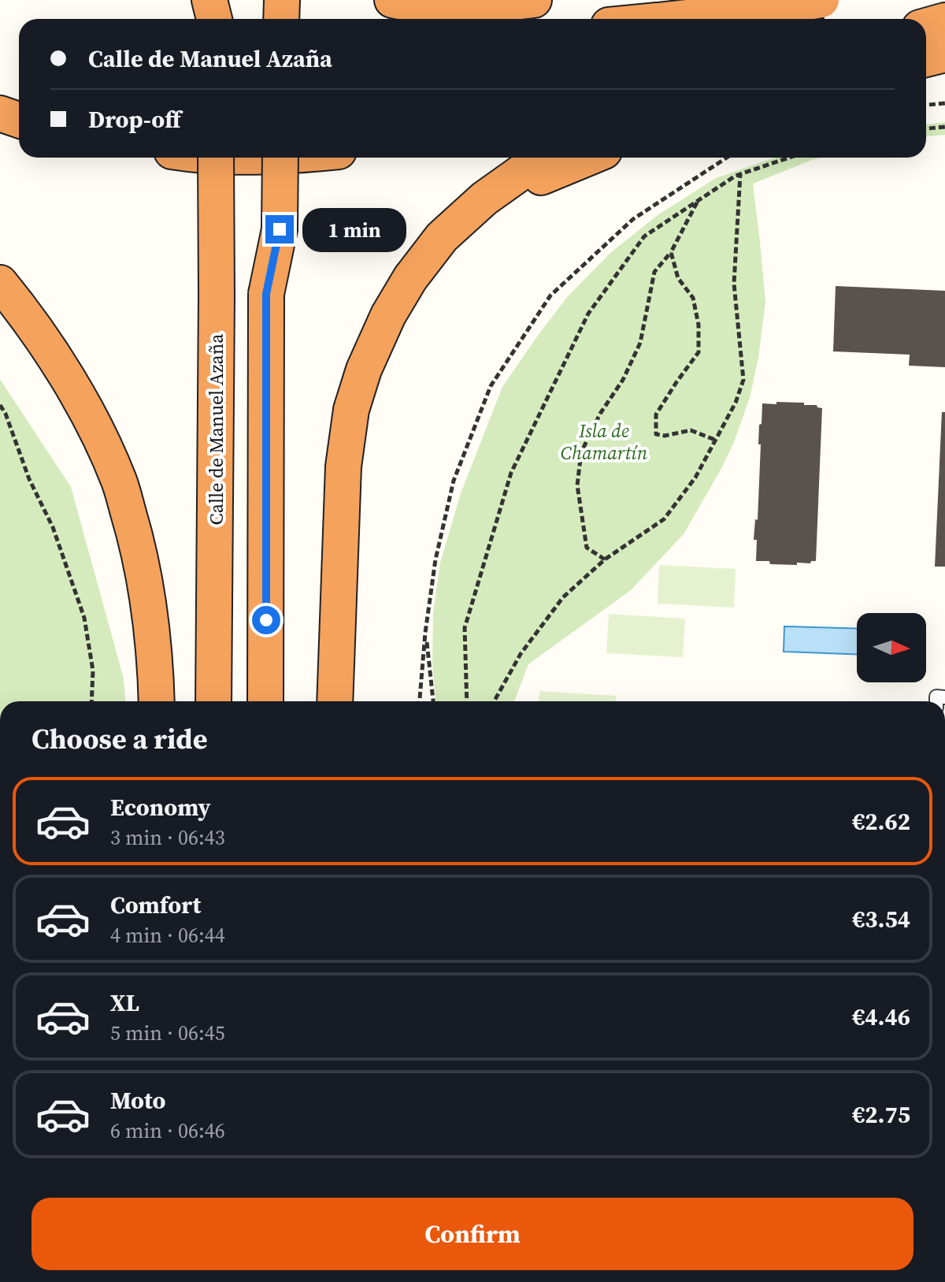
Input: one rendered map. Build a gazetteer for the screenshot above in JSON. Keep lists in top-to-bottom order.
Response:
{
  "streets": {
    "highway": ["Calle de Manuel Azaña"]
  },
  "parks": ["Isla de Chamartín"],
  "north": "right",
  "page": {
    "banner": ["Calle de Manuel Azaña", "Drop-off"],
    "bubble": "1 min",
    "heading": "Choose a ride",
    "list": [
      {
        "name": "Economy",
        "note": "3 min · 06:43",
        "value": "€2.62"
      },
      {
        "name": "Comfort",
        "note": "4 min · 06:44",
        "value": "€3.54"
      },
      {
        "name": "XL",
        "note": "5 min · 06:45",
        "value": "€4.46"
      },
      {
        "name": "Moto",
        "note": "6 min · 06:46",
        "value": "€2.75"
      }
    ],
    "buttons": "Confirm"
  }
}
